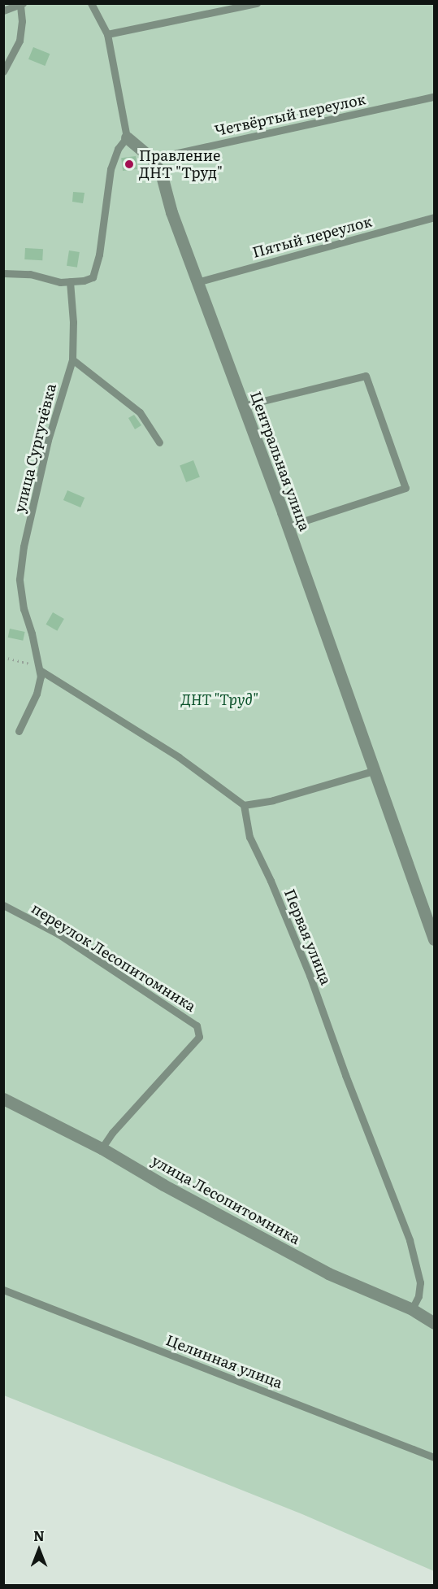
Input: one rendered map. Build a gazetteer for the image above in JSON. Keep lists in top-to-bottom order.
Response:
{
  "streets": {
    "street": ["Центральная улица", "улица Лесопитомника"],
    "lane": [
      "Четвёртый переулок",
      "Пятый переулок",
      "улица Сургучёвка",
      "Первая улица",
      "переулок Лесопитомника",
      "Целинная улица"
    ]
  },
  "crossings": [
    ["Четвёртый переулок", "Центральная улица"],
    ["Пятый переулок", "Центральная улица"],
    ["Первая улица", "улица Лесопитомника"],
    ["переулок Лесопитомника", "улица Лесопитомника"]
  ],
  "parks": ["ДНТ \"Труд\""],
  "places": ["Правление ДНТ \"Труд\""],
  "north": "top"
}
